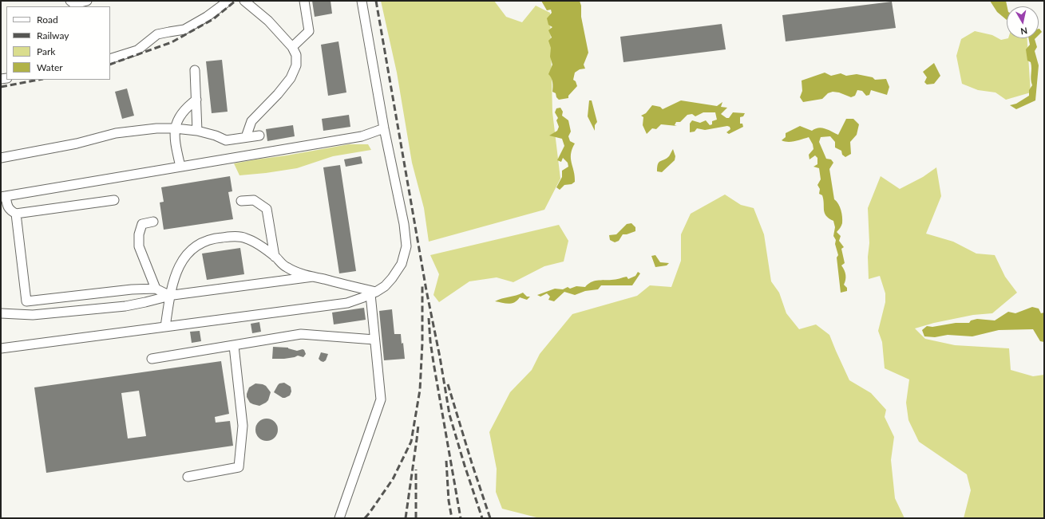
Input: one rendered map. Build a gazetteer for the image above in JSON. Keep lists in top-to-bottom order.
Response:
{
  "legend": [
    "Road",
    "Railway",
    "Park",
    "Water"
  ],
  "north": "bottom"
}
